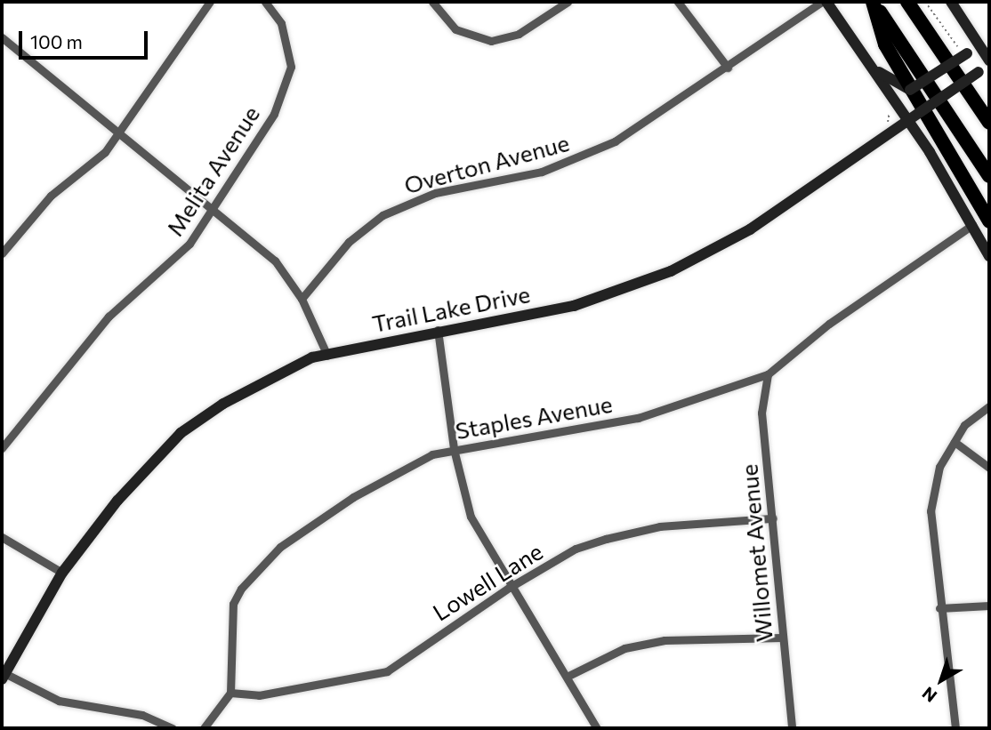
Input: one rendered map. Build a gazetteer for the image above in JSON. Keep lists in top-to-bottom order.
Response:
{
  "streets": {
    "street": [
      "Overton Avenue",
      "Melita Avenue",
      "Trail Lake Drive",
      "Staples Avenue",
      "Willomet Avenue",
      "Lowell Lane"
    ]
  },
  "crossings": [
    ["Staples Avenue", "Willomet Avenue"],
    ["Staples Avenue", "Lowell Lane"],
    ["Willomet Avenue", "Lowell Lane"]
  ],
  "scale_bar": "100 m",
  "north": "bottom left"
}
